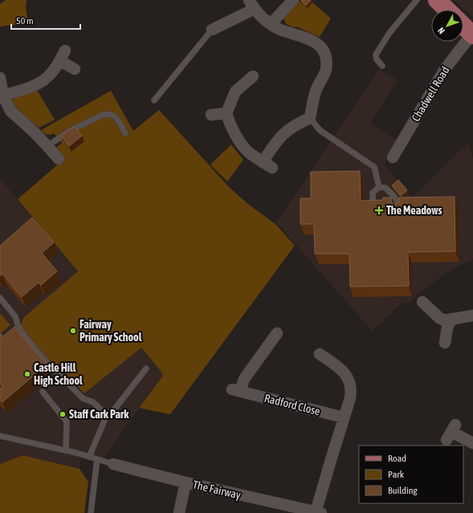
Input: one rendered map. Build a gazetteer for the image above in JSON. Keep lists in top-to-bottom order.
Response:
{
  "streets": {
    "street": ["Chadwell Road", "Radford Close", "The Fairway"]
  },
  "places": {
    "health": ["The Meadows"],
    "other": ["Fairway Primary School", "Castle Hill High School", "Staff Cark Park"]
  },
  "legend": ["Road", "Park", "Building"],
  "scale_bar": "50 m",
  "north": "bottom left"
}
